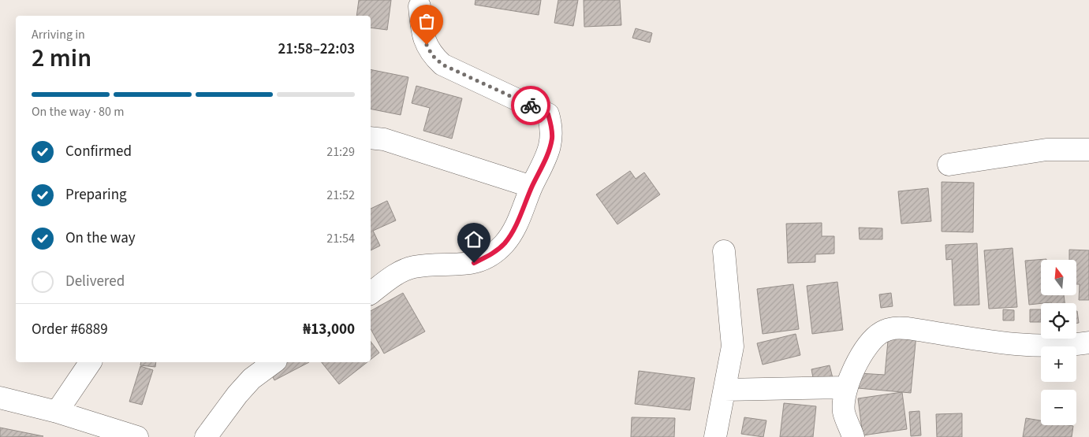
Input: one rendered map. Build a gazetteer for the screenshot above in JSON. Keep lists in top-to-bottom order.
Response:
{
  "north": "top",
  "page": {
    "heading": ["2 min", "Arriving in", "21:58–22:03"],
    "panel": ["Order #6889", "₦13,000"],
    "bar": "On the way · 80 m",
    "list": [
      ["Confirmed", "21:29"],
      ["Preparing", "21:52"],
      ["On the way", "21:54"],
      "Delivered"
    ],
    "map_buttons": ["+", "−"]
  }
}
